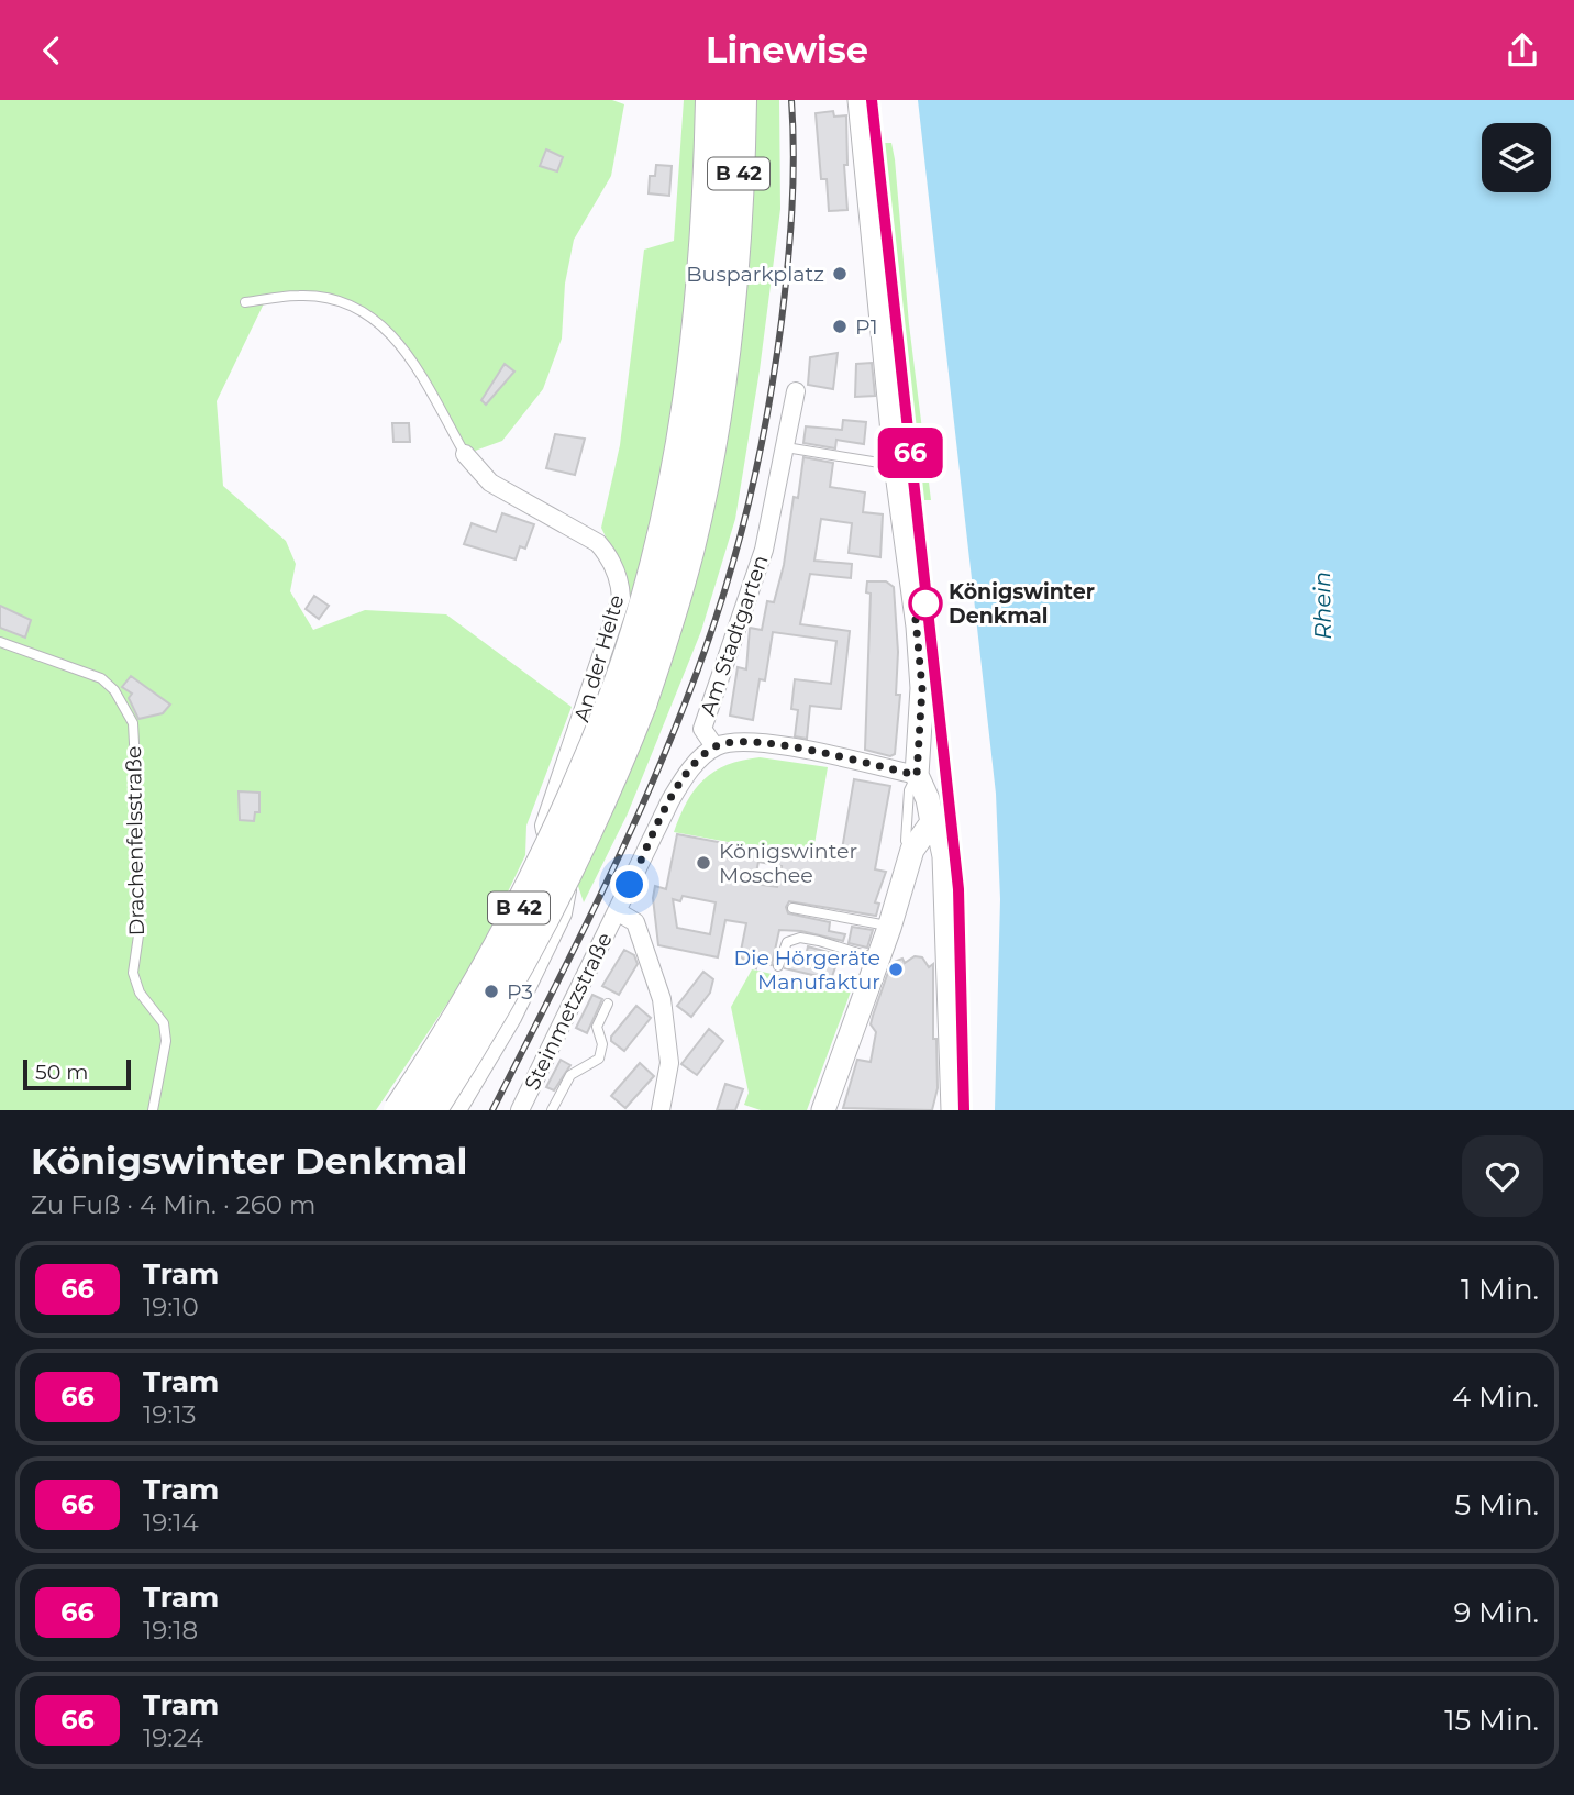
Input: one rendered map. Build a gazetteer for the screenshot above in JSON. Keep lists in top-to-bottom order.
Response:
{
  "streets": {
    "highway": ["B 42"],
    "street": ["Am Stadtgarten", "An der Helte", "Steinmetzstraße"],
    "lane": ["Drachenfelsstraße"]
  },
  "crossings": [
    ["Am Stadtgarten", "Steinmetzstraße"]
  ],
  "water": ["Rhein"],
  "places": [
    "Busparkplatz",
    "P1",
    "Königswinter Denkmal",
    "Königswinter Moschee",
    "Die Hörgeräte Manufaktur",
    "P3"
  ],
  "lines": ["tram line 66"],
  "scale_bar": "50 m",
  "page": {
    "header": "Linewise",
    "on_map": "66",
    "scale": "50 m",
    "heading": ["Königswinter Denkmal", "Zu Fuß · 4 Min. · 260 m"],
    "list": [
      {
        "mark": "66",
        "name": "Tram",
        "note": "19:10",
        "value": "1 Min."
      },
      {
        "mark": "66",
        "name": "Tram",
        "note": "19:13",
        "value": "4 Min."
      },
      {
        "mark": "66",
        "name": "Tram",
        "note": "19:14",
        "value": "5 Min."
      },
      {
        "mark": "66",
        "name": "Tram",
        "note": "19:18",
        "value": "9 Min."
      },
      {
        "mark": "66",
        "name": "Tram",
        "note": "19:24",
        "value": "15 Min."
      }
    ]
  }
}
